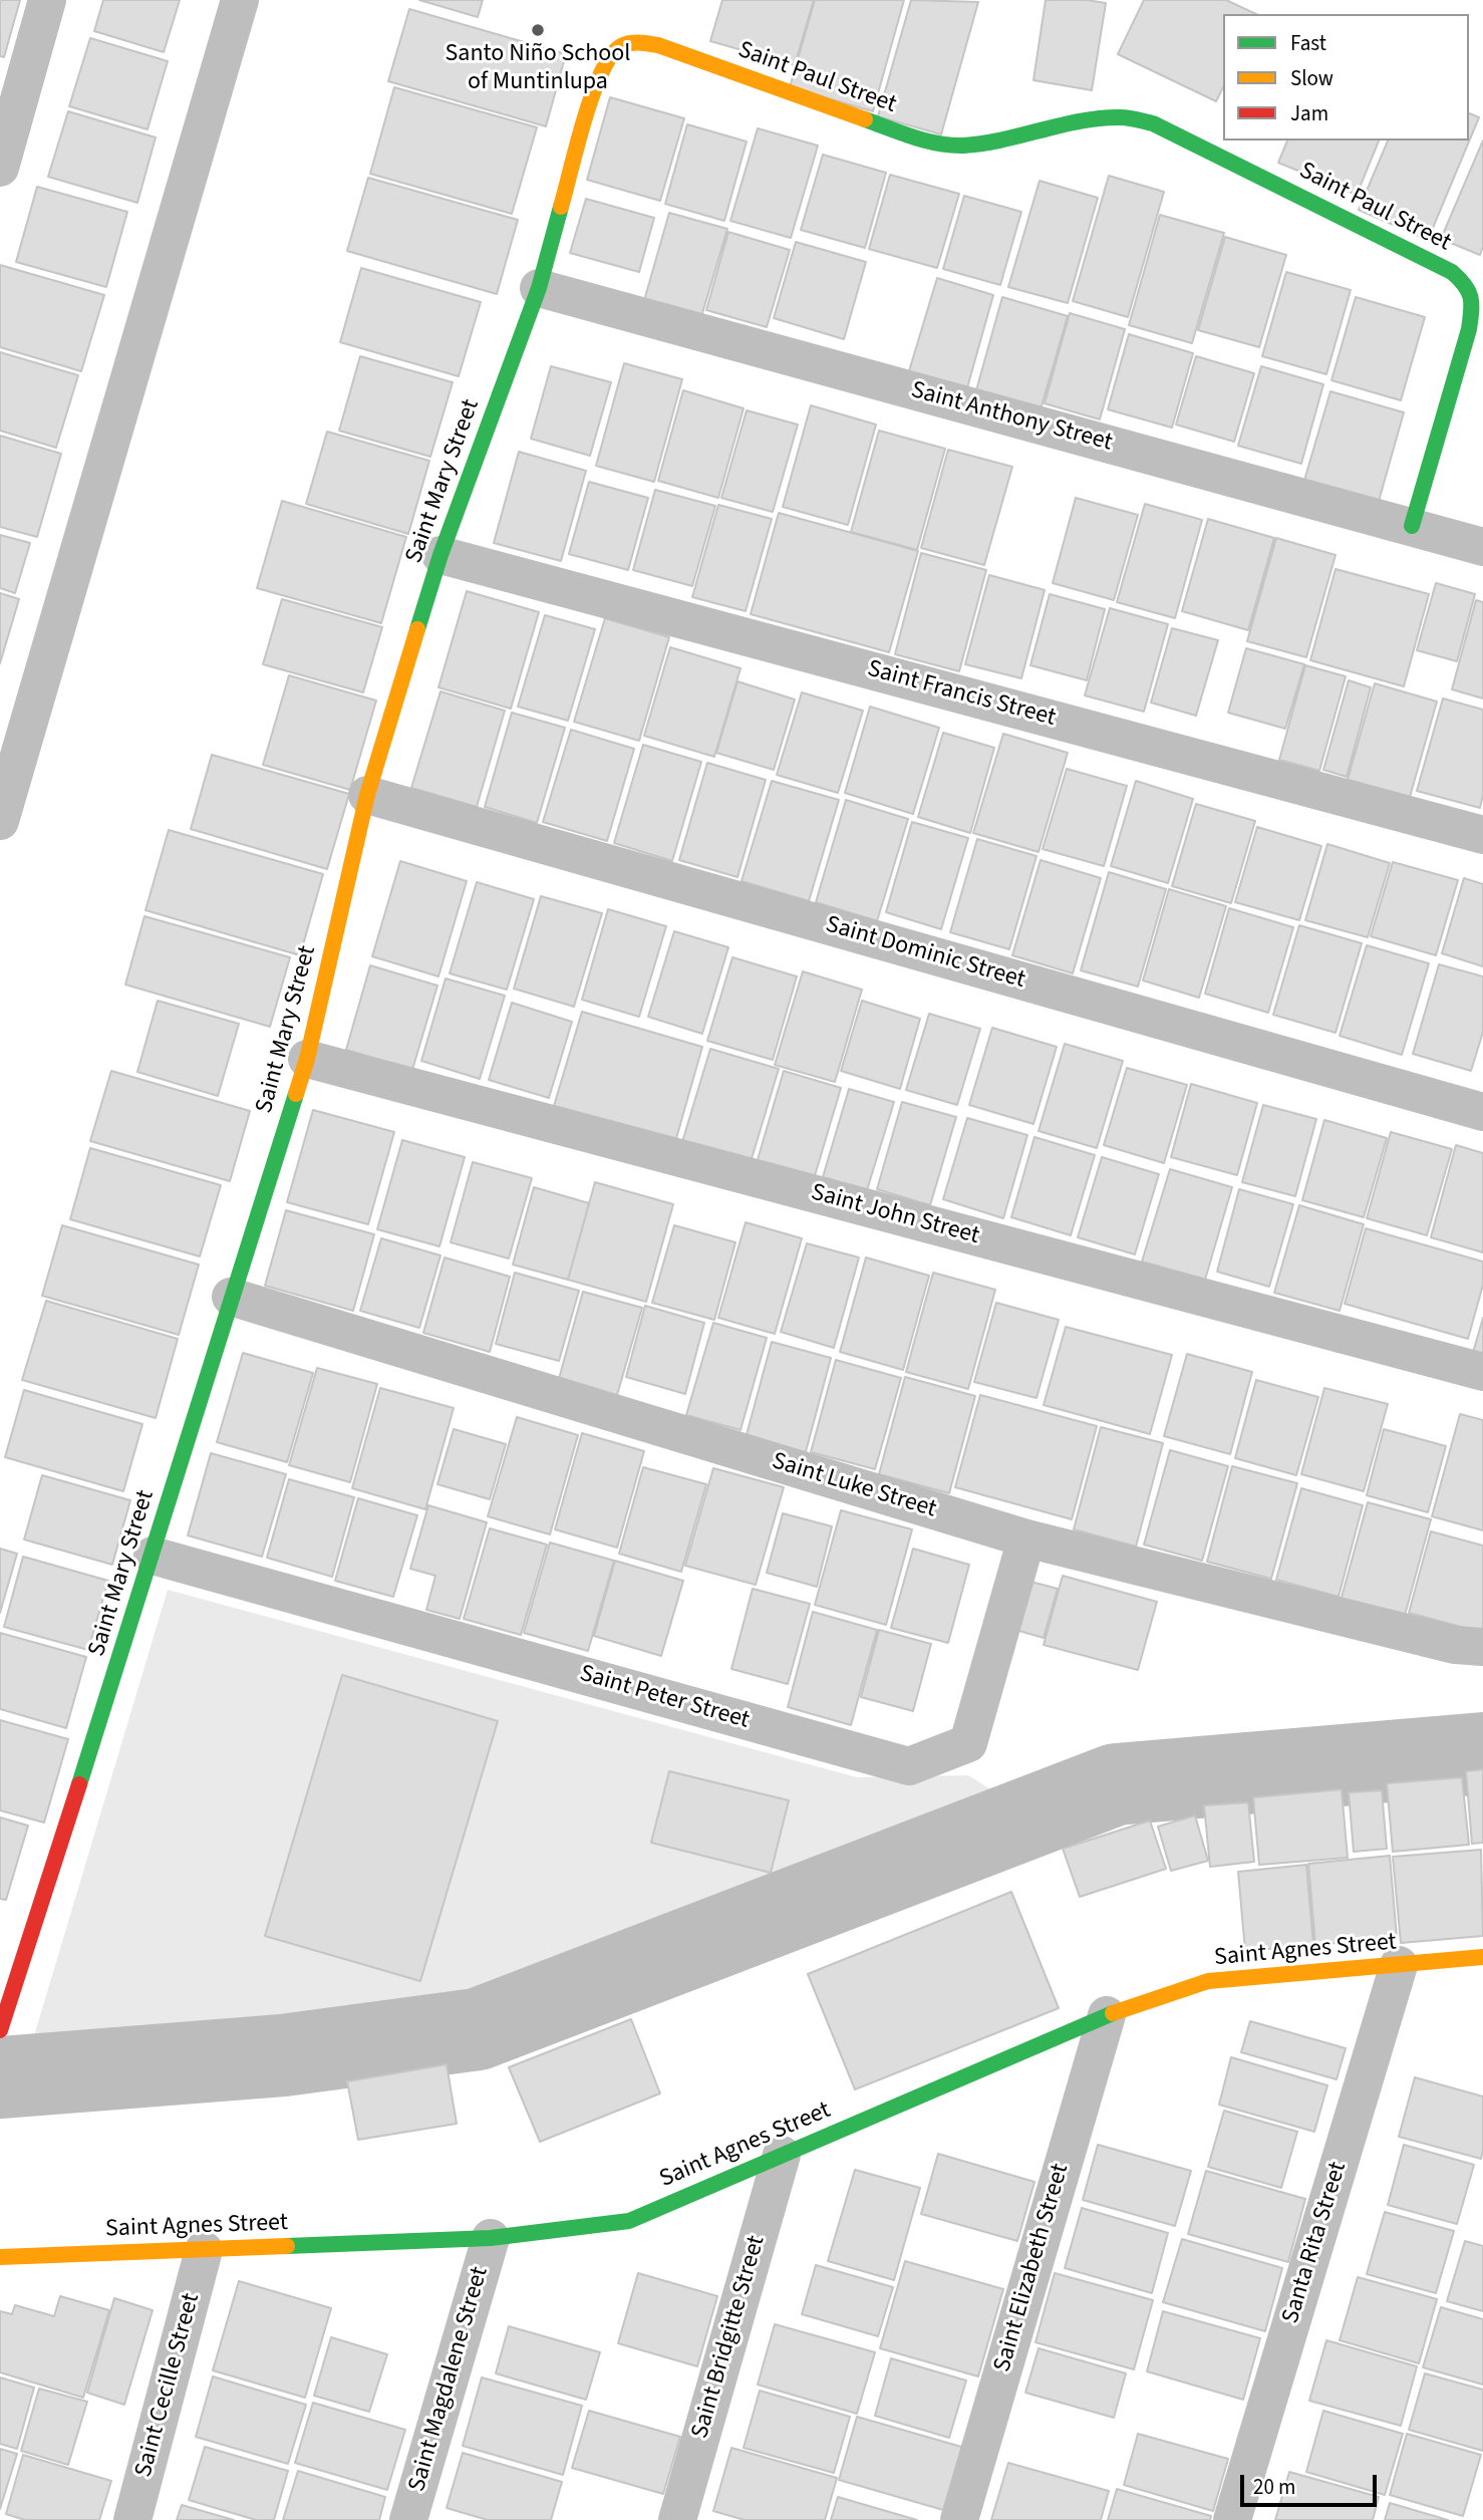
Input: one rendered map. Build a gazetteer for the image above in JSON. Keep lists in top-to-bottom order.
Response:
{
  "streets": {
    "street": [
      "Saint Paul Street",
      "Saint Anthony Street",
      "Saint Mary Street",
      "Saint Francis Street",
      "Saint Dominic Street",
      "Saint John Street",
      "Saint Luke Street",
      "Saint Peter Street",
      "Saint Agnes Street",
      "Santa Rita Street",
      "Saint Elizabeth Street",
      "Saint Bridgitte Street",
      "Saint Magdalene Street",
      "Saint Cecille Street"
    ]
  },
  "crossings": [
    ["Saint Paul Street", "Saint Anthony Street"],
    ["Saint Paul Street", "Saint Mary Street"],
    ["Saint Anthony Street", "Saint Mary Street"],
    ["Saint Mary Street", "Saint Francis Street"],
    ["Saint Mary Street", "Saint Dominic Street"],
    ["Saint Mary Street", "Saint John Street"],
    ["Saint Mary Street", "Saint Luke Street"],
    ["Saint Mary Street", "Saint Peter Street"],
    ["Saint Luke Street", "Saint Peter Street"],
    ["Saint Agnes Street", "Santa Rita Street"],
    ["Saint Agnes Street", "Saint Elizabeth Street"],
    ["Saint Agnes Street", "Saint Bridgitte Street"],
    ["Saint Agnes Street", "Saint Magdalene Street"],
    ["Saint Agnes Street", "Saint Cecille Street"]
  ],
  "places": ["Santo Niño School of Muntinlupa"],
  "legend": ["Fast", "Slow", "Jam"],
  "scale_bar": "20 m"
}
